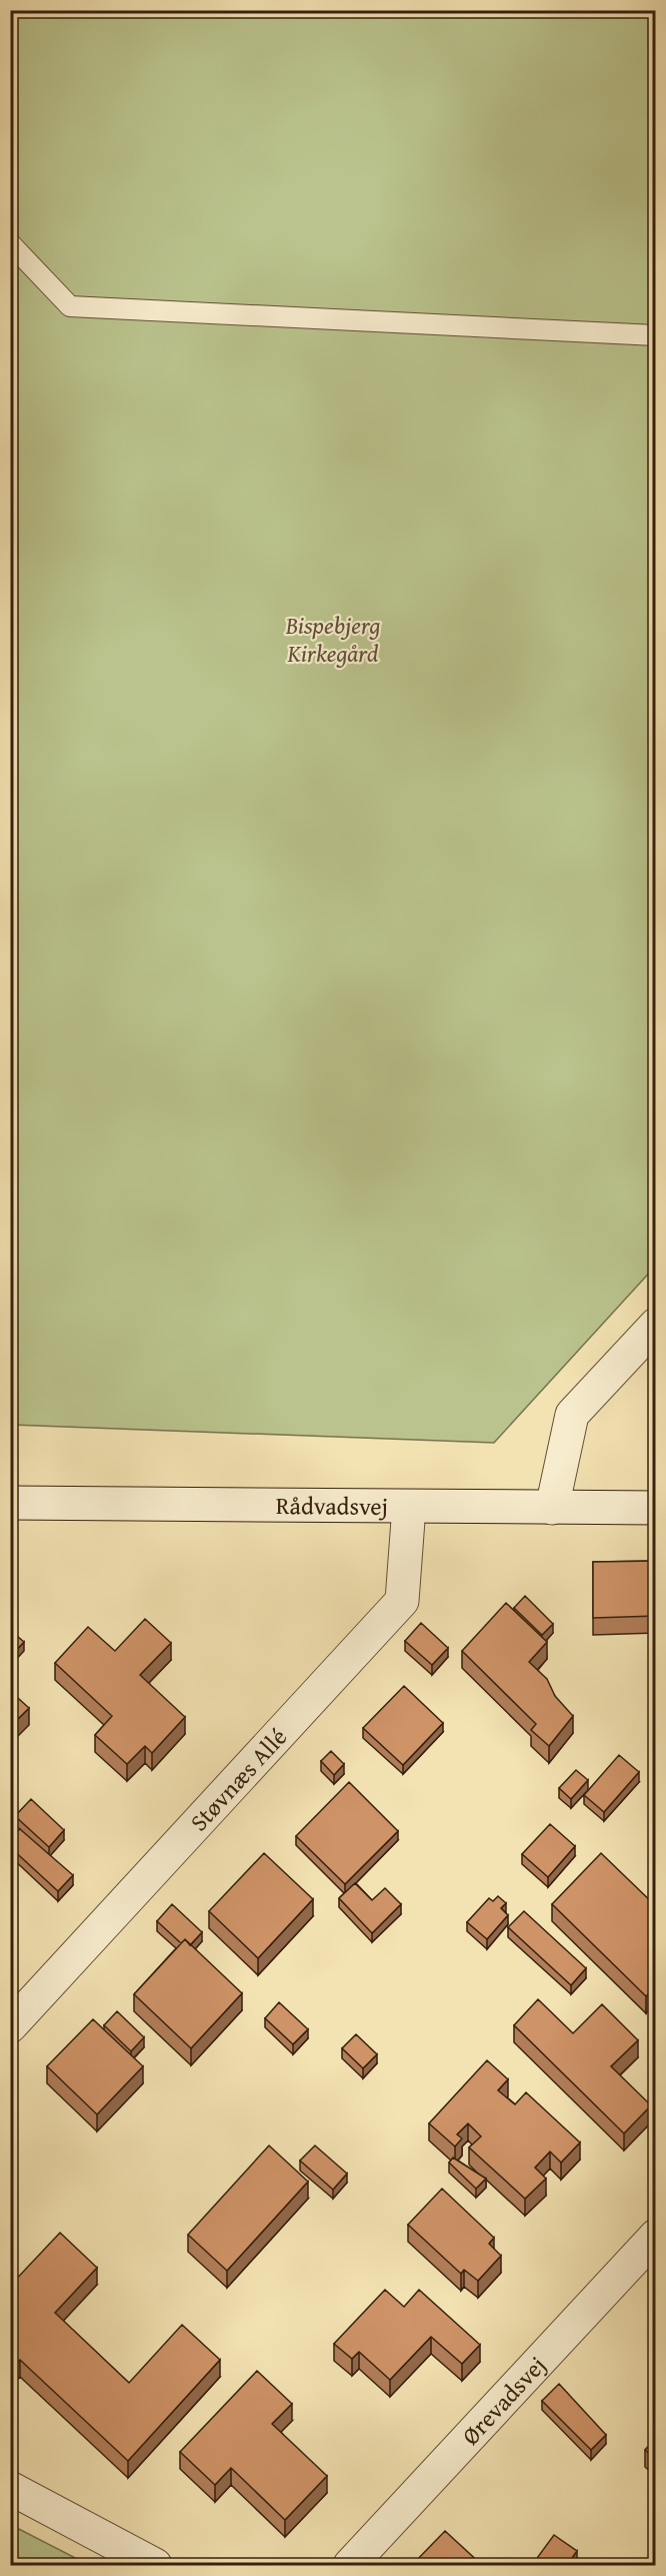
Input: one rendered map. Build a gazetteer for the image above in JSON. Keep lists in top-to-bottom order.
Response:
{
  "streets": {
    "street": ["Rådvadsvej", "Støvnæs Allé", "Ørevadsvej"]
  },
  "crossings": [
    ["Rådvadsvej", "Støvnæs Allé"]
  ],
  "parks": ["Bispebjerg Kirkegård"]
}
